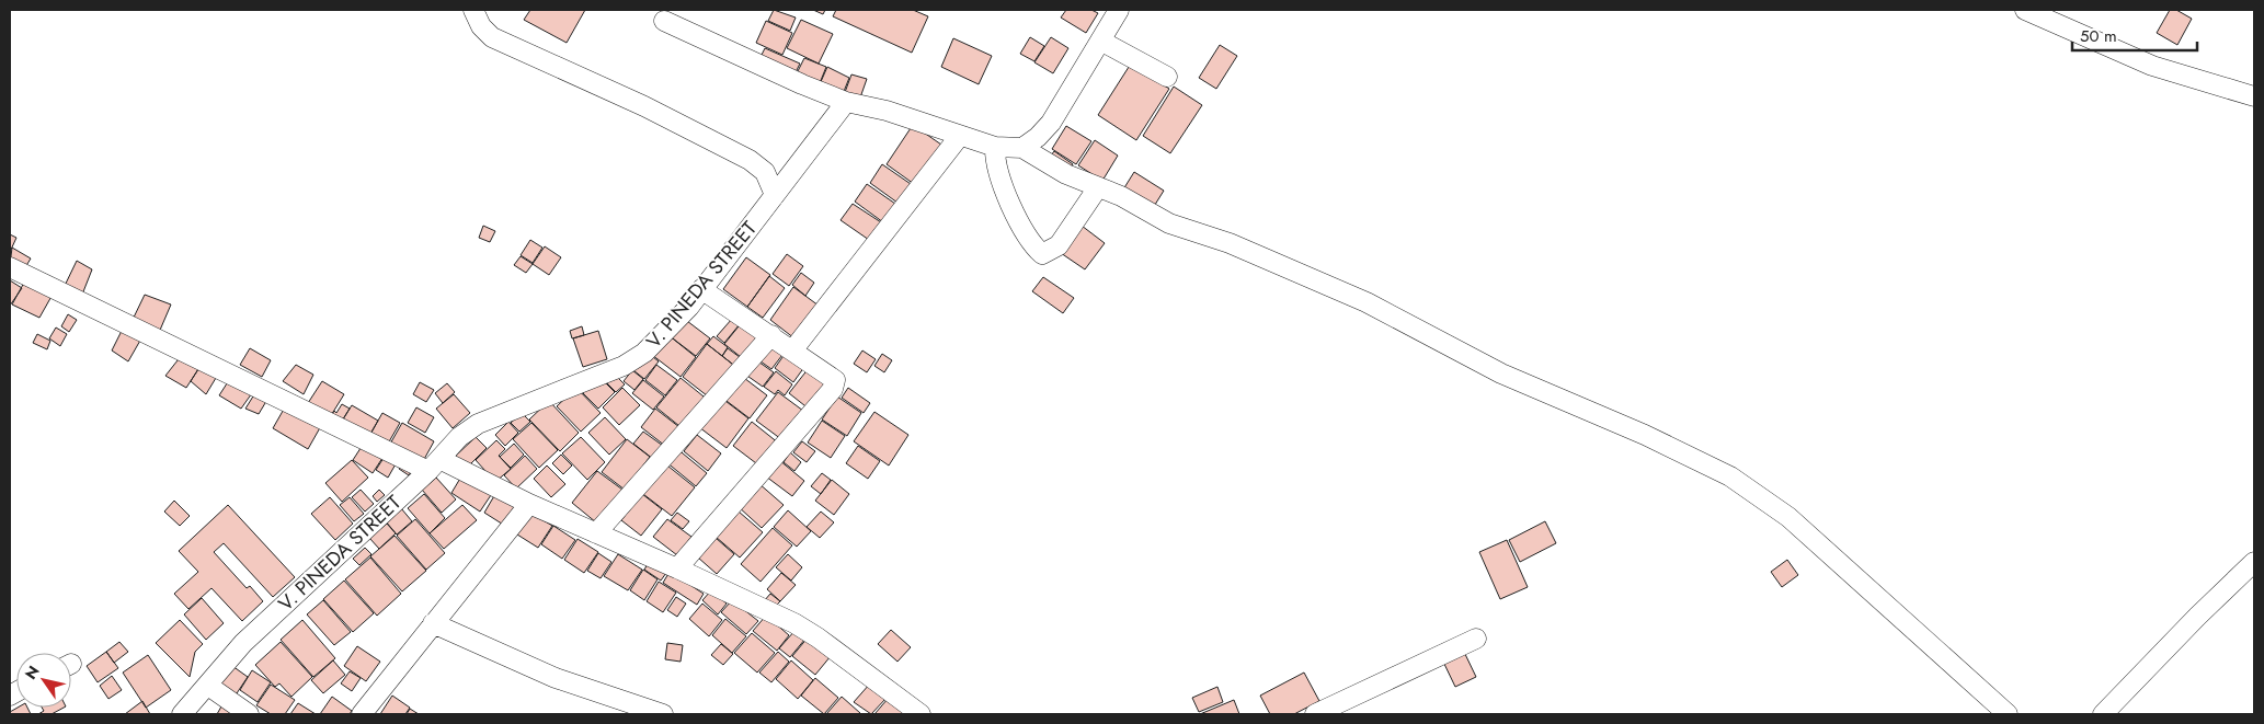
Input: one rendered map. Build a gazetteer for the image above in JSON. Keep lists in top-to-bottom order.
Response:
{
  "streets": {
    "street": ["V. PINEDA STREET"]
  },
  "scale_bar": "50 m",
  "north": "top left"
}
